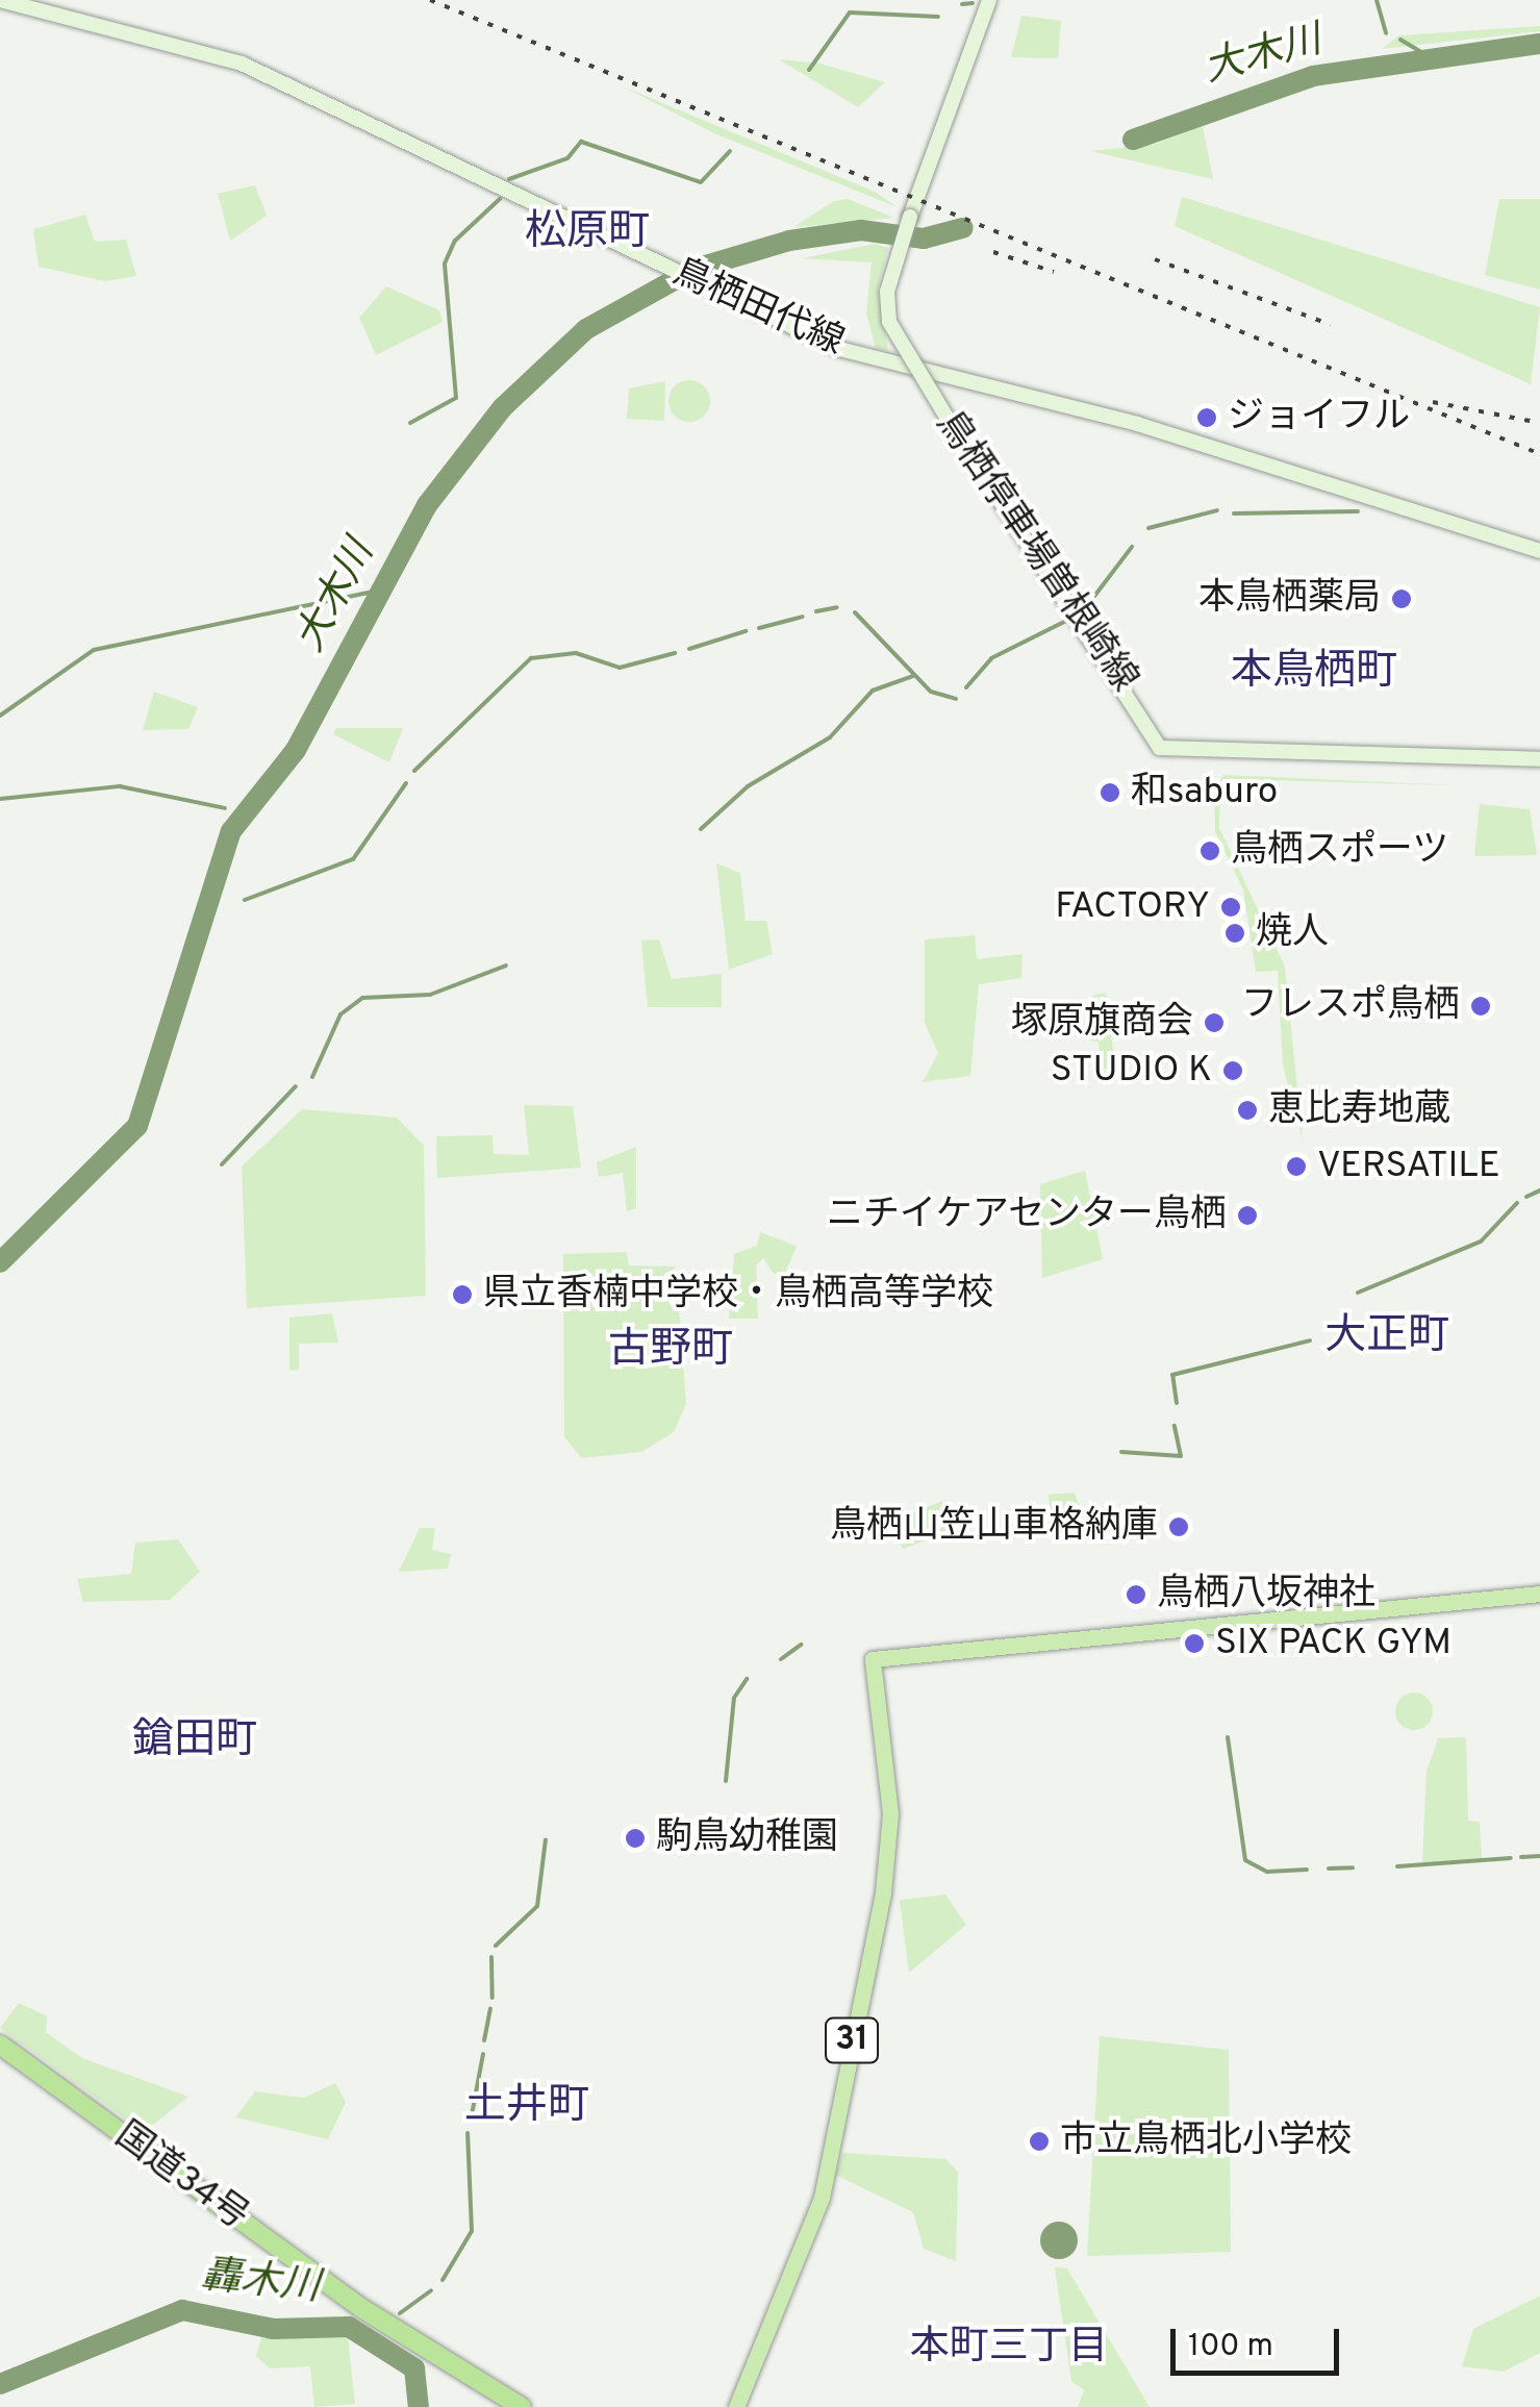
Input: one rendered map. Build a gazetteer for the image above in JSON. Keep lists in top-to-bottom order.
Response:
{
  "streets": {
    "highway": ["国道34号"],
    "main road": ["鳥栖田代線", "鳥栖停車場曽根崎線", "31"]
  },
  "districts": [
    "松原町",
    "本鳥栖町",
    "大正町",
    "古野町",
    "鎗田町",
    "土井町",
    "本町三丁目"
  ],
  "water": ["大木川", "轟木川"],
  "places": [
    "ジョイフル",
    "本鳥栖薬局",
    "和saburo",
    "鳥栖スポーツ",
    "FACTORY",
    "焼人",
    "フレスポ鳥栖",
    "塚原旗商会",
    "STUDIO K",
    "恵比寿地蔵",
    "VERSATILE",
    "ニチイケアセンター鳥栖",
    "県立香楠中学校・鳥栖高等学校",
    "鳥栖山笠山車格納庫",
    "鳥栖八坂神社",
    "SIX PACK GYM",
    "駒鳥幼稚園",
    "市立鳥栖北小学校"
  ],
  "scale_bar": "100 m"
}
